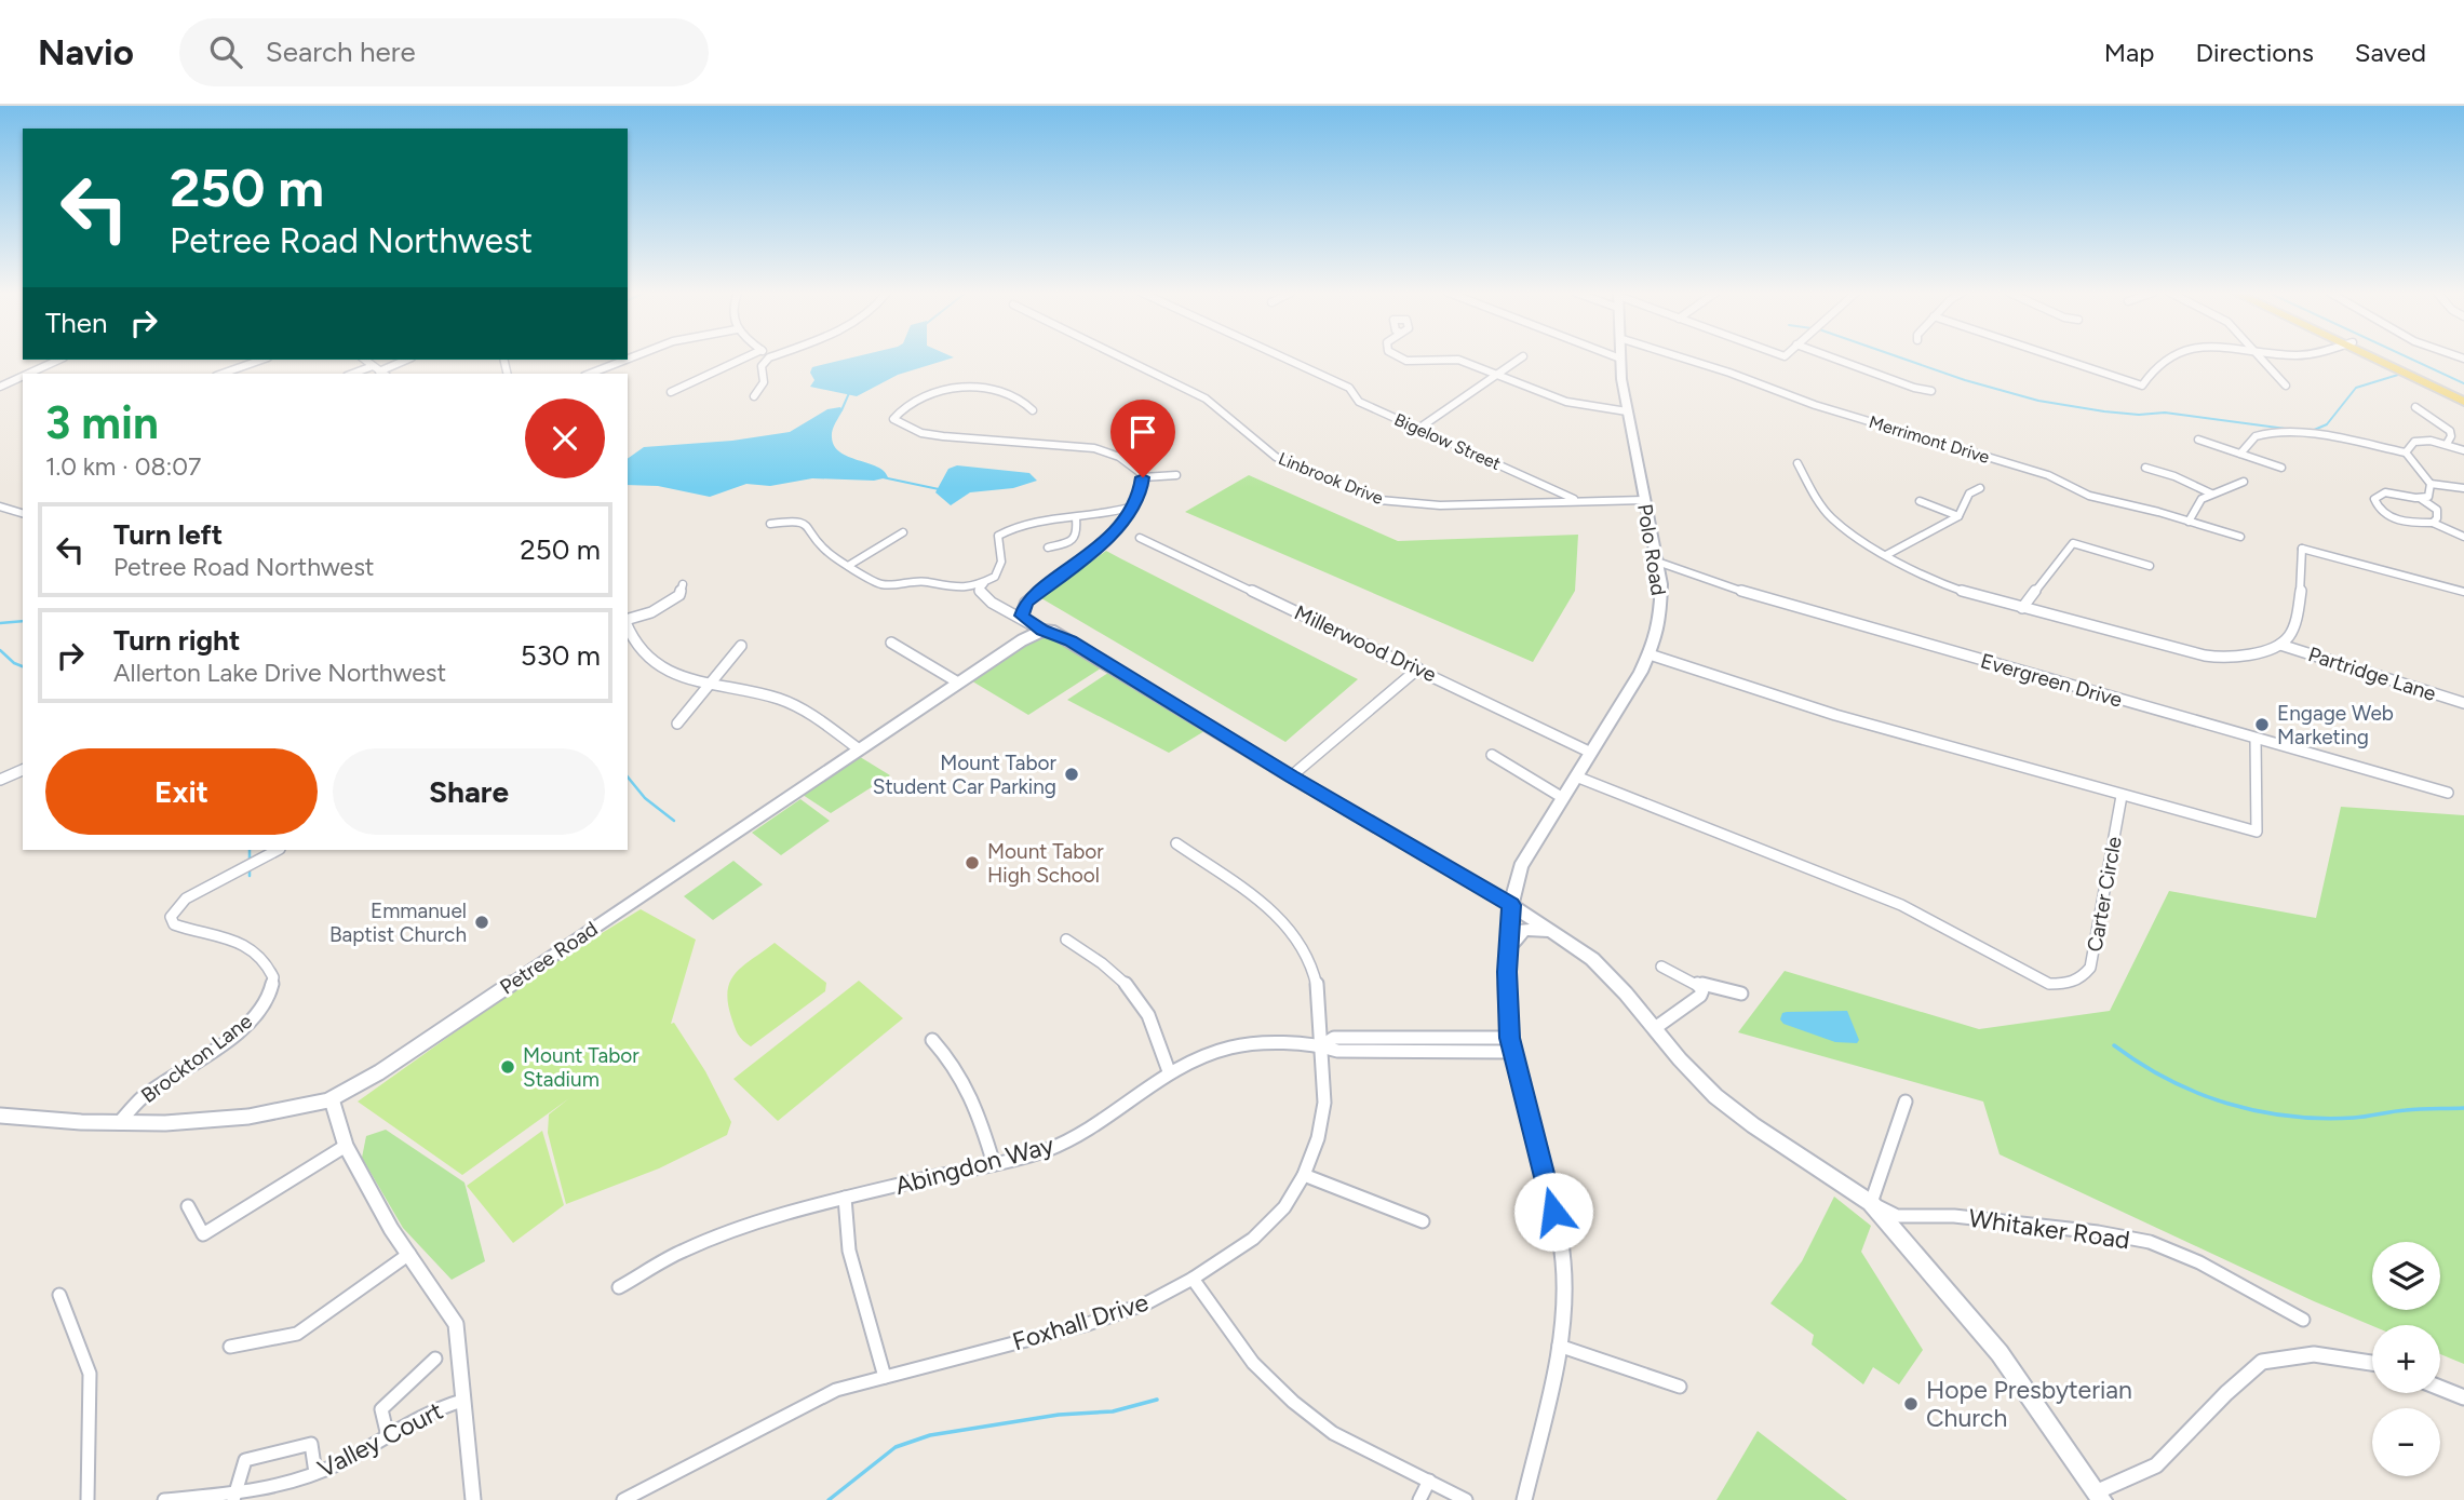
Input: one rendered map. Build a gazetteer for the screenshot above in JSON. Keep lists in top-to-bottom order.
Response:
{
  "streets": {
    "main road": ["Polo Road"],
    "street": [
      "Merrimont Drive",
      "Bigelow Street",
      "Linbrook Drive",
      "Millerwood Drive",
      "Partridge Lane",
      "Evergreen Drive",
      "Carter Circle",
      "Petree Road",
      "Brockton Lane",
      "Abingdon Way",
      "Whitaker Road",
      "Foxhall Drive",
      "Valley Court"
    ]
  },
  "crossings": [
    ["Bigelow Street", "Linbrook Drive"],
    ["Linbrook Drive", "Polo Road"],
    ["Polo Road", "Millerwood Drive"],
    ["Polo Road", "Evergreen Drive"],
    ["Polo Road", "Carter Circle"],
    ["Petree Road", "Brockton Lane"],
    ["Abingdon Way", "Foxhall Drive"]
  ],
  "places": [
    "Engage Web Marketing",
    "Mount Tabor Student Car Parking",
    "Mount Tabor High School",
    "Emmanuel Baptist Church",
    "Mount Tabor Stadium",
    "Hope Presbyterian Church"
  ],
  "page": {
    "header": "Navio",
    "search": "Search here",
    "nav": ["Map", "Directions", "Saved"],
    "turn": ["250 m", "Petree Road Northwest"],
    "then": "Then",
    "heading": ["3 min", "1.0 km · 08:07"],
    "list": [
      {
        "name": "Turn left",
        "note": "Petree Road Northwest",
        "value": "250 m"
      },
      {
        "name": "Turn right",
        "note": "Allerton Lake Drive Northwest",
        "value": "530 m"
      }
    ],
    "buttons": ["Exit", "Share"],
    "map_buttons": ["+", "−"]
  }
}
